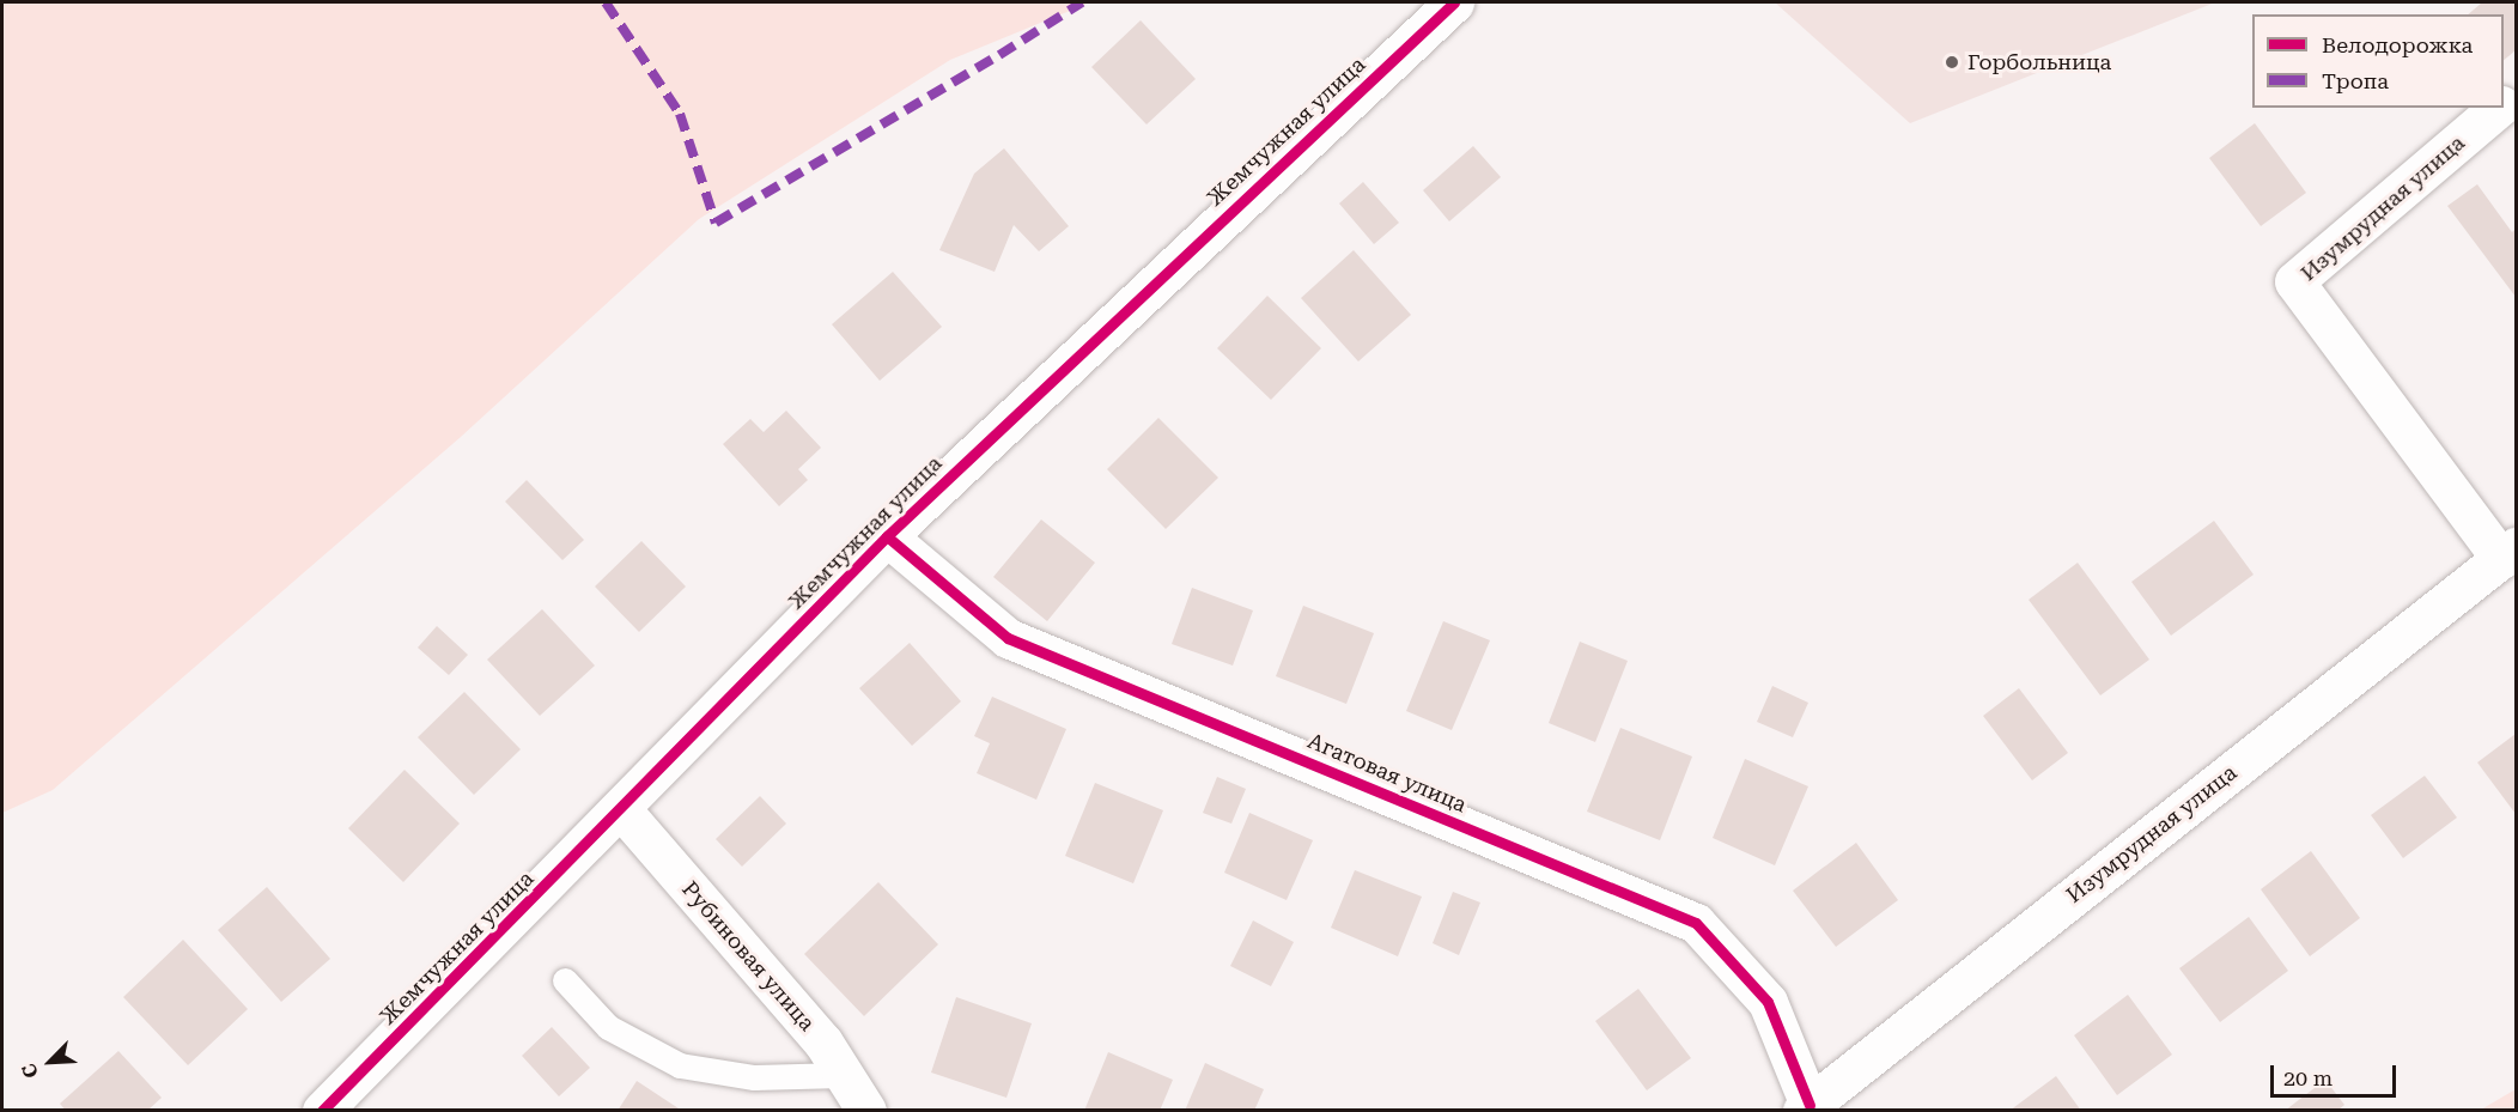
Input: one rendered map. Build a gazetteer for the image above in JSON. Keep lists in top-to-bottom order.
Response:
{
  "streets": {
    "street": [
      "Жемчужная улица",
      "Изумрудная улица",
      "Агатовая улица",
      "Рубиновая улица"
    ]
  },
  "crossings": [
    ["Жемчужная улица", "Агатовая улица"],
    ["Жемчужная улица", "Рубиновая улица"],
    ["Изумрудная улица", "Агатовая улица"]
  ],
  "places": ["Горбольница"],
  "legend": ["Велодорожка", "Тропа"],
  "scale_bar": "20 m",
  "north": "bottom left"
}
